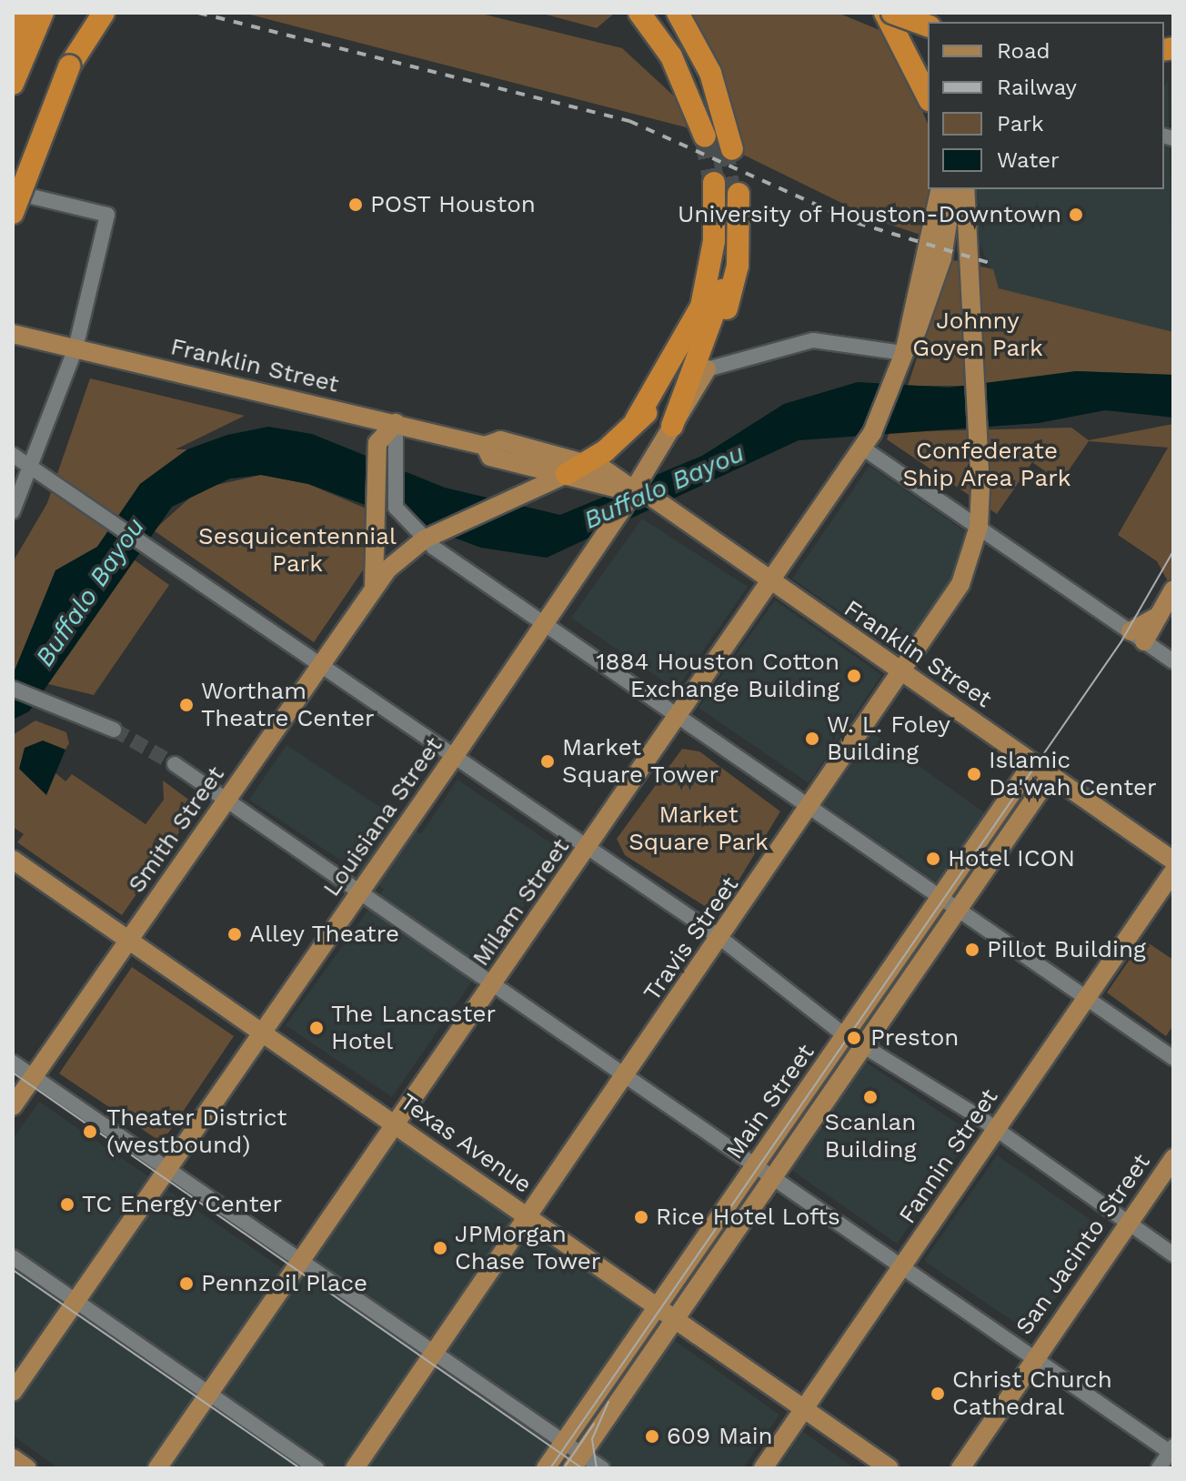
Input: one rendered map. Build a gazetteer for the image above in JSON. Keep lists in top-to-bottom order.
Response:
{
  "streets": {
    "main road": [
      "Franklin Street",
      "Louisiana Street",
      "Smith Street",
      "Milam Street",
      "Travis Street",
      "Main Street",
      "Texas Avenue",
      "Fannin Street",
      "San Jacinto Street"
    ]
  },
  "crossings": [
    ["Franklin Street", "Louisiana Street"],
    ["Franklin Street", "Smith Street"],
    ["Franklin Street", "Milam Street"],
    ["Franklin Street", "Travis Street"],
    ["Franklin Street", "Main Street"],
    ["Louisiana Street", "Texas Avenue"],
    ["Smith Street", "Texas Avenue"],
    ["Milam Street", "Texas Avenue"],
    ["Travis Street", "Texas Avenue"],
    ["Main Street", "Texas Avenue"],
    ["Texas Avenue", "Fannin Street"]
  ],
  "water": ["Buffalo Bayou"],
  "parks": [
    "Johnny Goyen Park",
    "Confederate Ship Area Park",
    "Sesquicentennial Park",
    "Market Square Park"
  ],
  "places": [
    "POST Houston",
    "University of Houston-Downtown",
    "1884 Houston Cotton Exchange Building",
    "Wortham Theatre Center",
    "W. L. Foley Building",
    "Market Square Tower",
    "Islamic Da'wah Center",
    "Hotel ICON",
    "Alley Theatre",
    "Pillot Building",
    "The Lancaster Hotel",
    "Preston",
    "Scanlan Building",
    "Theater District (westbound)",
    "TC Energy Center",
    "Rice Hotel Lofts",
    "JPMorgan Chase Tower",
    "Pennzoil Place",
    "Christ Church Cathedral",
    "609 Main"
  ],
  "legend": [
    "Road",
    "Railway",
    "Park",
    "Water"
  ]
}
